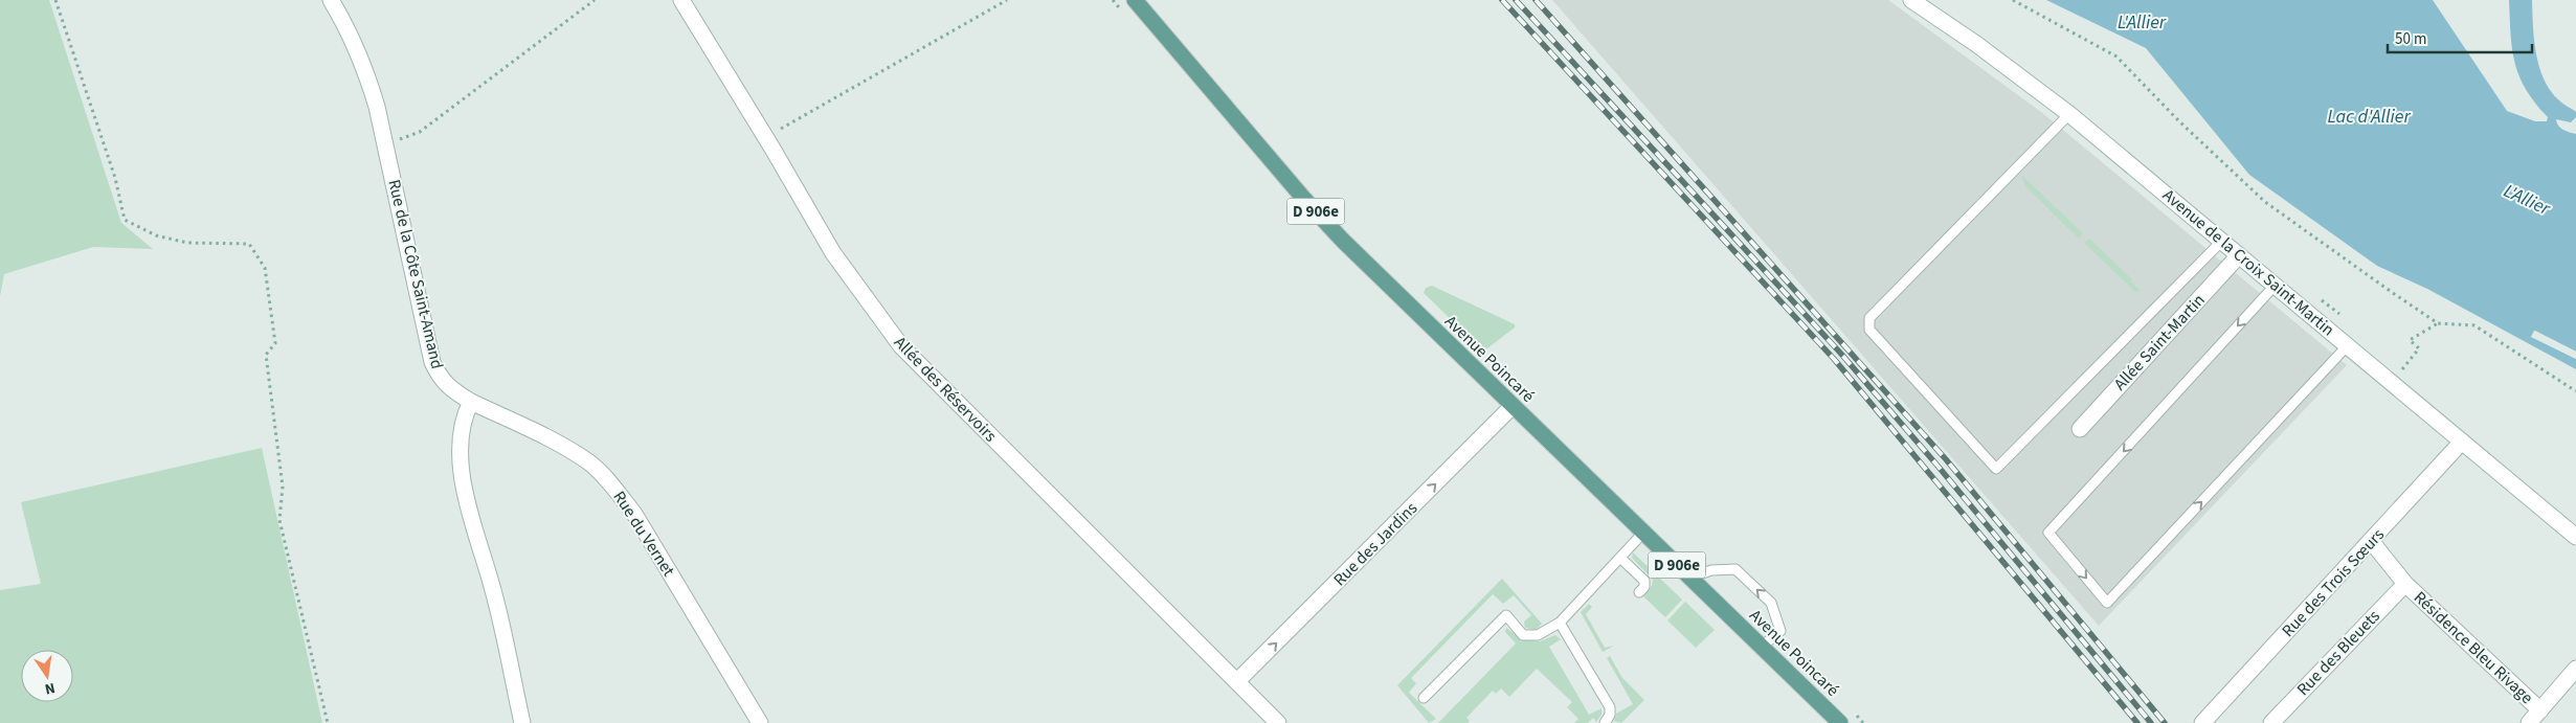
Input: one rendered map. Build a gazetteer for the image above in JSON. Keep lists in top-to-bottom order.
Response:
{
  "streets": {
    "main road": ["D 906e", "Avenue Poincaré"],
    "street": [
      "Avenue de la Croix Saint-Martin",
      "Rue de la Côte Saint-Amand",
      "Allée Saint-Martin",
      "Allée des Réservoirs",
      "Rue du Vernet",
      "Rue des Jardins",
      "Rue des Trois Sœurs",
      "Résidence Bleu Rivage",
      "Rue des Bleuets"
    ]
  },
  "crossings": [
    ["Avenue de la Croix Saint-Martin", "Allée Saint-Martin"],
    ["Avenue de la Croix Saint-Martin", "Rue des Trois Sœurs"],
    ["Rue de la Côte Saint-Amand", "Rue du Vernet"],
    ["Avenue Poincaré", "Rue des Jardins"],
    ["Allée des Réservoirs", "Rue des Jardins"],
    ["Rue des Trois Sœurs", "Résidence Bleu Rivage"],
    ["Résidence Bleu Rivage", "Rue des Bleuets"]
  ],
  "one_way": ["Rue des Jardins"],
  "water": ["L'Allier", "Lac d'Allier"],
  "scale_bar": "50 m",
  "north": "bottom"
}
